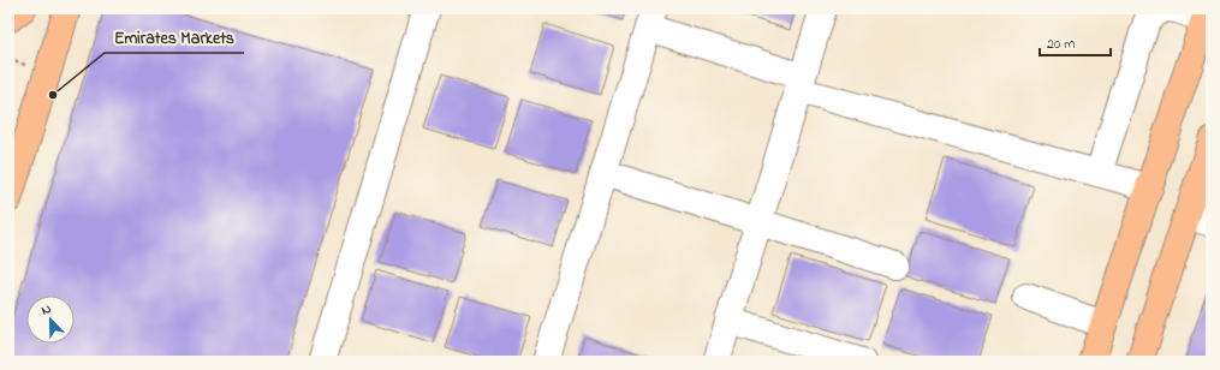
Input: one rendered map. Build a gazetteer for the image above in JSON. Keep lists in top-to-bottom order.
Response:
{
  "places": ["Emirates Markets"],
  "scale_bar": "20 m",
  "north": "top left"
}
